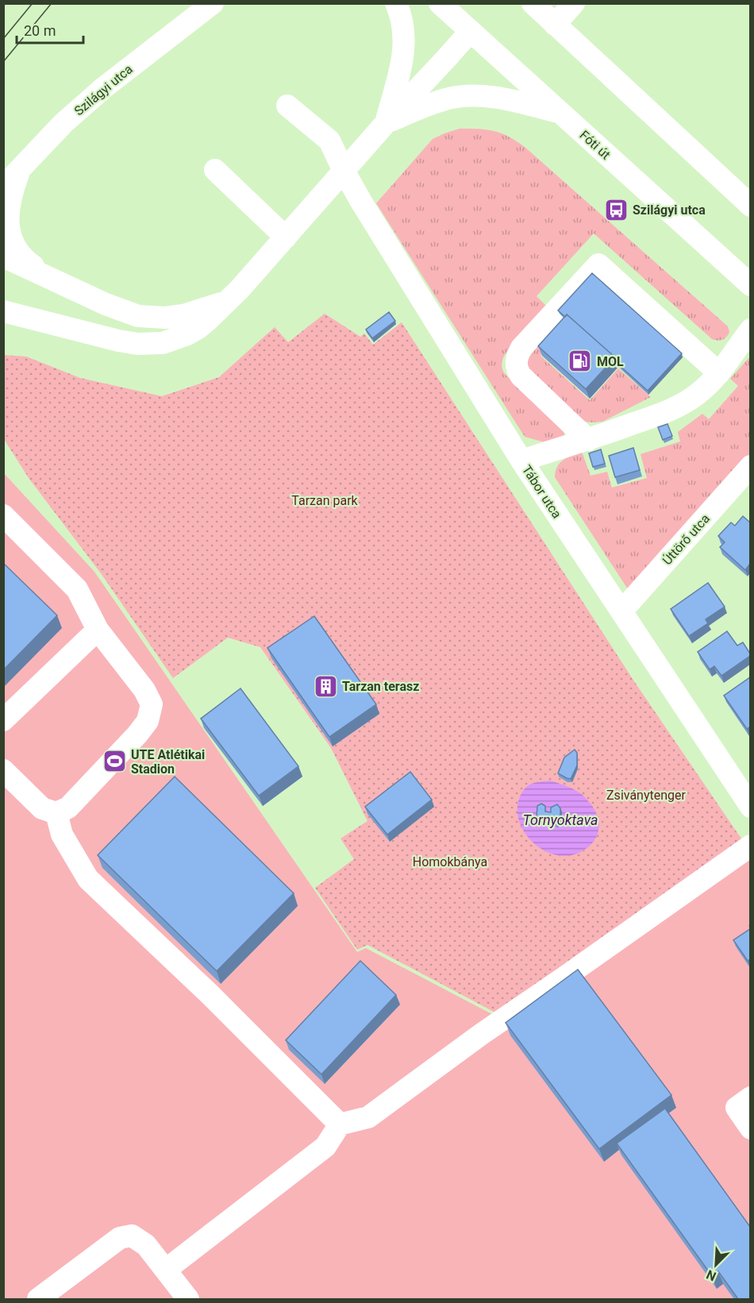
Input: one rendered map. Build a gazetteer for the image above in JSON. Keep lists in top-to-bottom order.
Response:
{
  "streets": {
    "street": [
      "Szilágyi utca",
      "Fóti út",
      "Tábor utca",
      "Úttörő utca"
    ]
  },
  "crossings": [
    ["Tábor utca", "Úttörő utca"]
  ],
  "water": ["Tornyoktava"],
  "parks": ["Tarzan park", "Zsiványtenger", "Homokbánya"],
  "places": {
    "bus stop": ["Szilágyi utca"],
    "fuel station": ["MOL"],
    "building": ["Tarzan terasz"],
    "sports": ["UTE Atlétikai Stadion"]
  },
  "scale_bar": "20 m",
  "north": "bottom left"
}
